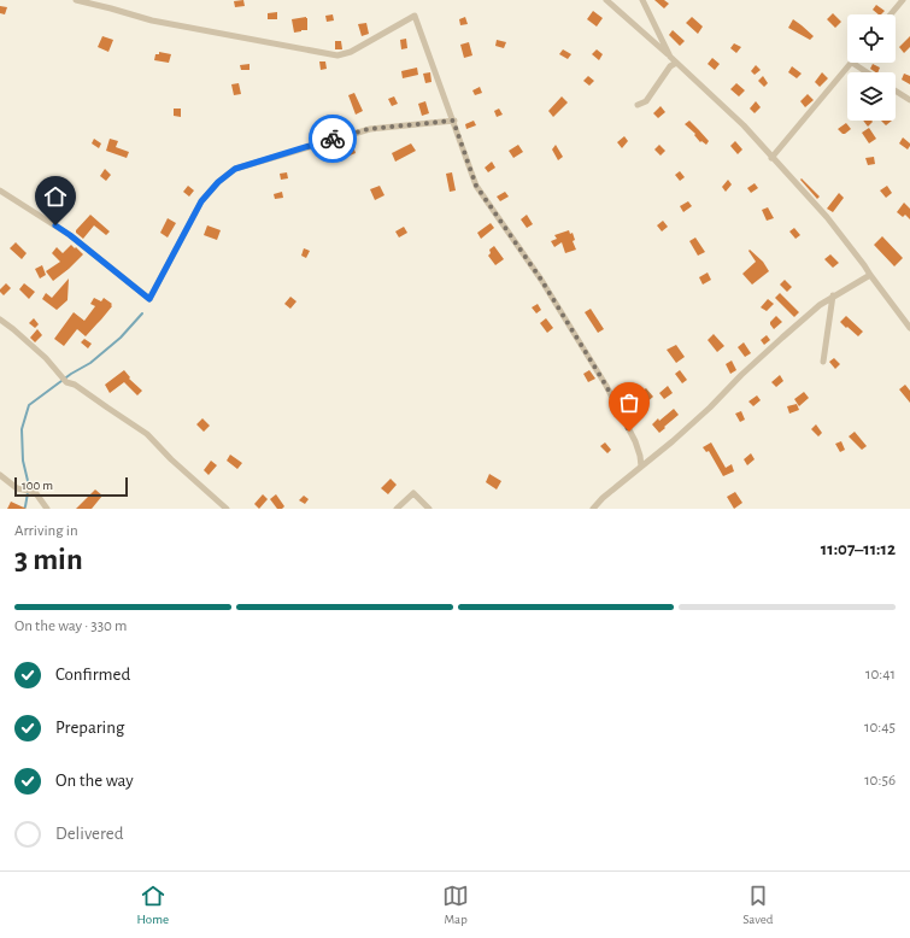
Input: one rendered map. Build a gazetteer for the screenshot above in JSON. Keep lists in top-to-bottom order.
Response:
{
  "scale_bar": "100 m",
  "page": {
    "scale": "100 m",
    "heading": ["3 min", "Arriving in", "11:07–11:12"],
    "bar": "On the way · 330 m",
    "list": [
      ["Confirmed", "10:41"],
      ["Preparing", "10:45"],
      ["On the way", "10:56"],
      "Delivered"
    ],
    "tabs": ["Home", "Map", "Saved"]
  }
}
